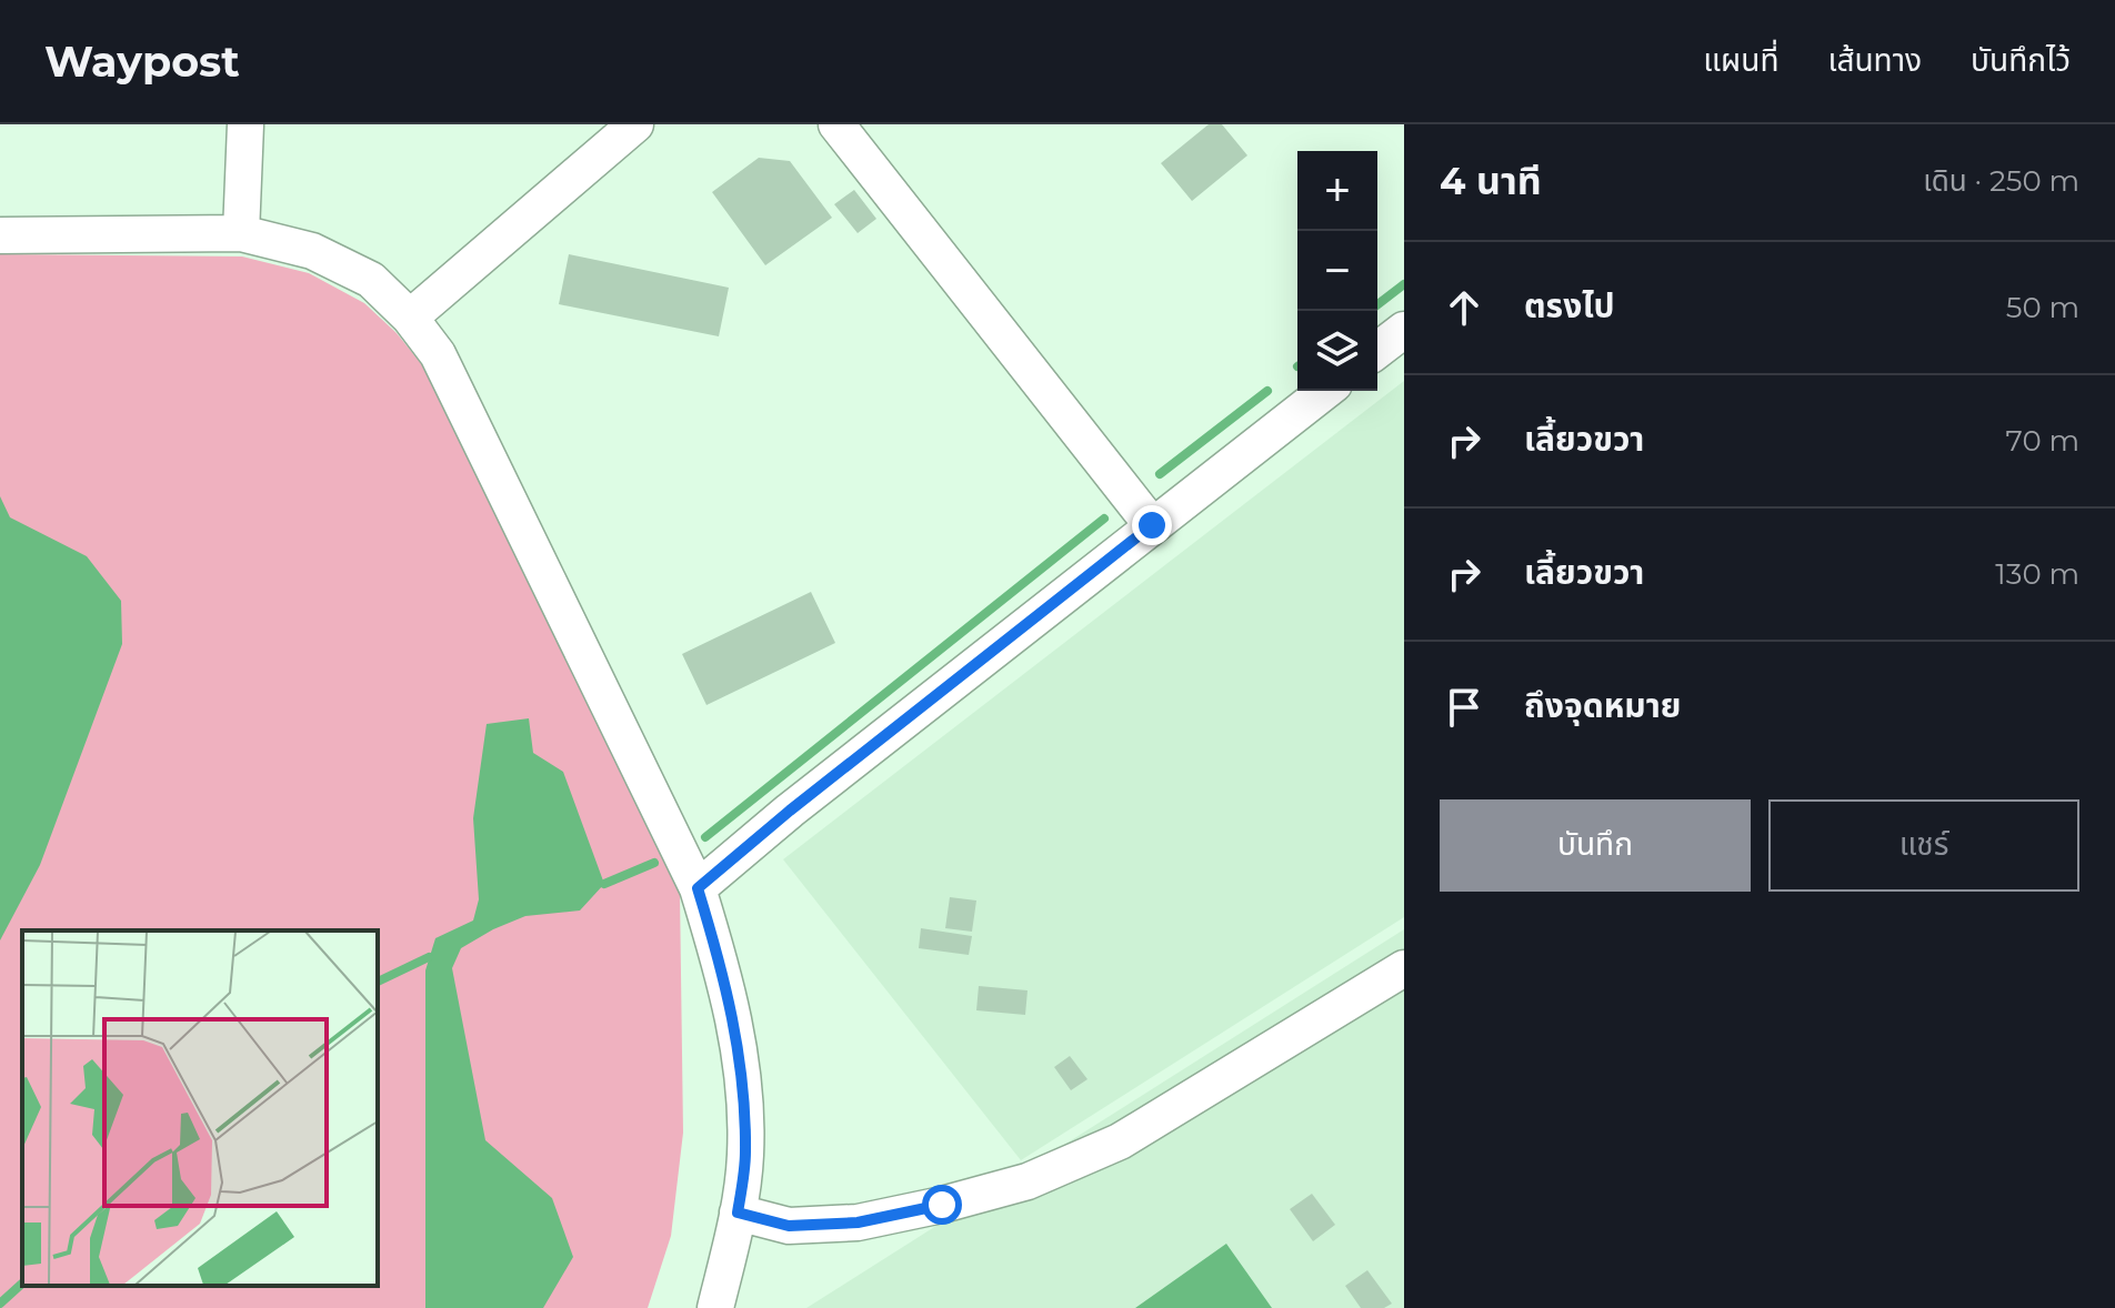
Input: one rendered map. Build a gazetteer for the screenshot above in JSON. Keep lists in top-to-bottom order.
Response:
{
  "page": {
    "header": "Waypost",
    "nav": ["แผนที่", "เส้นทาง", "บันทึกไว้"],
    "heading": ["4 นาที", "เดิน · 250 m"],
    "map_buttons": ["+", "−"],
    "list": [
      ["ตรงไป", "50 m"],
      ["เลี้ยวขวา", "70 m"],
      ["เลี้ยวขวา", "130 m"],
      "ถึงจุดหมาย"
    ],
    "buttons": ["บันทึก", "แชร์"]
  }
}
